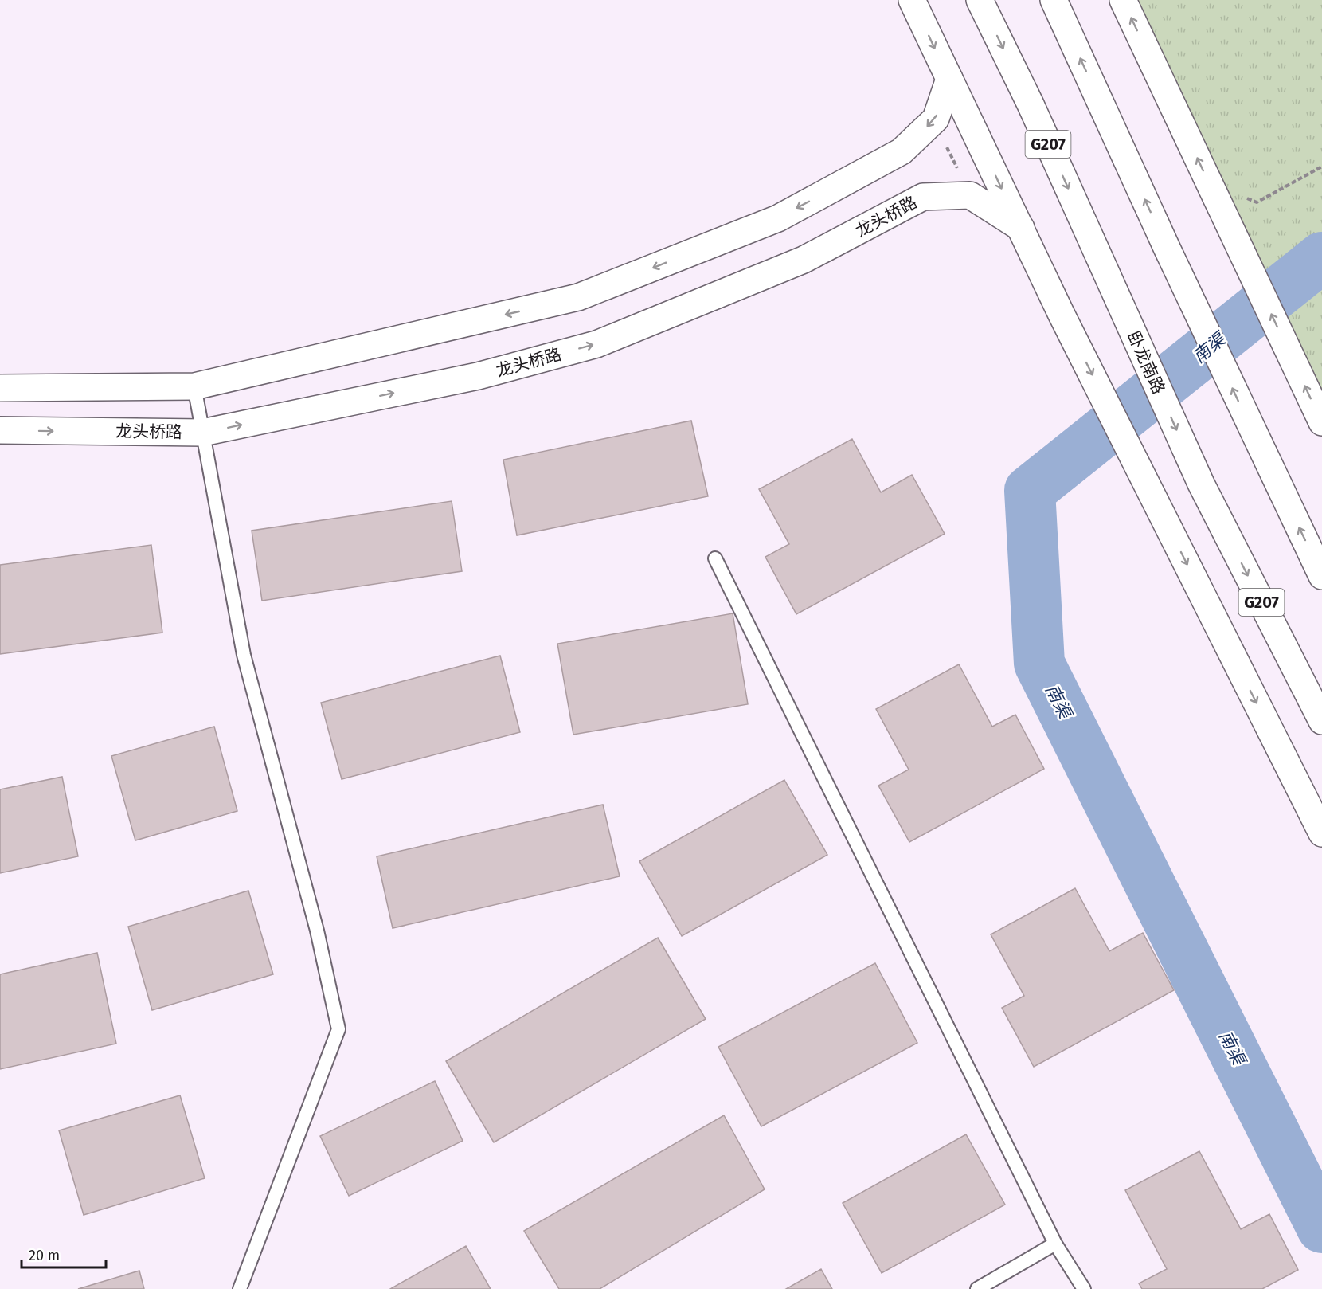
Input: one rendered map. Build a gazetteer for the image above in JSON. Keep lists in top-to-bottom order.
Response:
{
  "streets": {
    "main road": ["G207", "龙头桥路", "卧龙南路"]
  },
  "water": ["南渠"],
  "scale_bar": "20 m"
}
